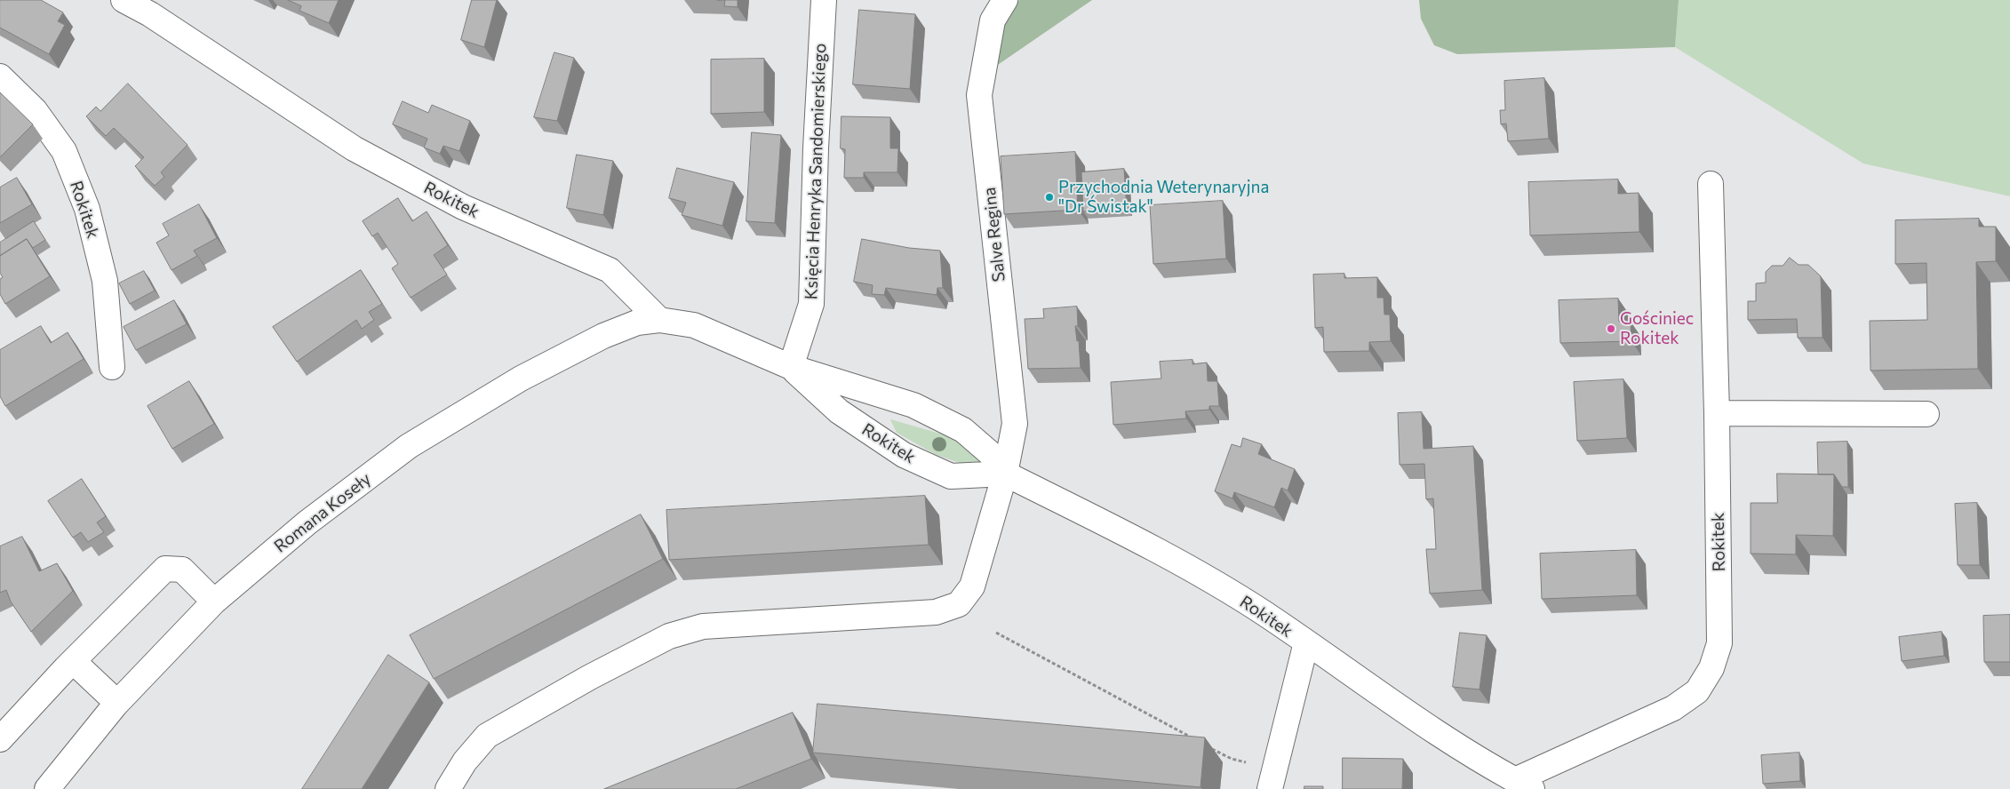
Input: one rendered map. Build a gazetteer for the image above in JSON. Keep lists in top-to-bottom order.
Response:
{
  "streets": {
    "street": [
      "Księcia Henryka Sandomierskiego",
      "Rokitek",
      "Salve Regina",
      "Romana Koseły"
    ]
  },
  "crossings": [
    ["Księcia Henryka Sandomierskiego", "Rokitek"],
    ["Rokitek", "Salve Regina"],
    ["Rokitek", "Romana Koseły"]
  ],
  "places": ["Przychodnia Weterynaryjna \"Dr Świstak\"", "Gościniec Rokitek"]
}
